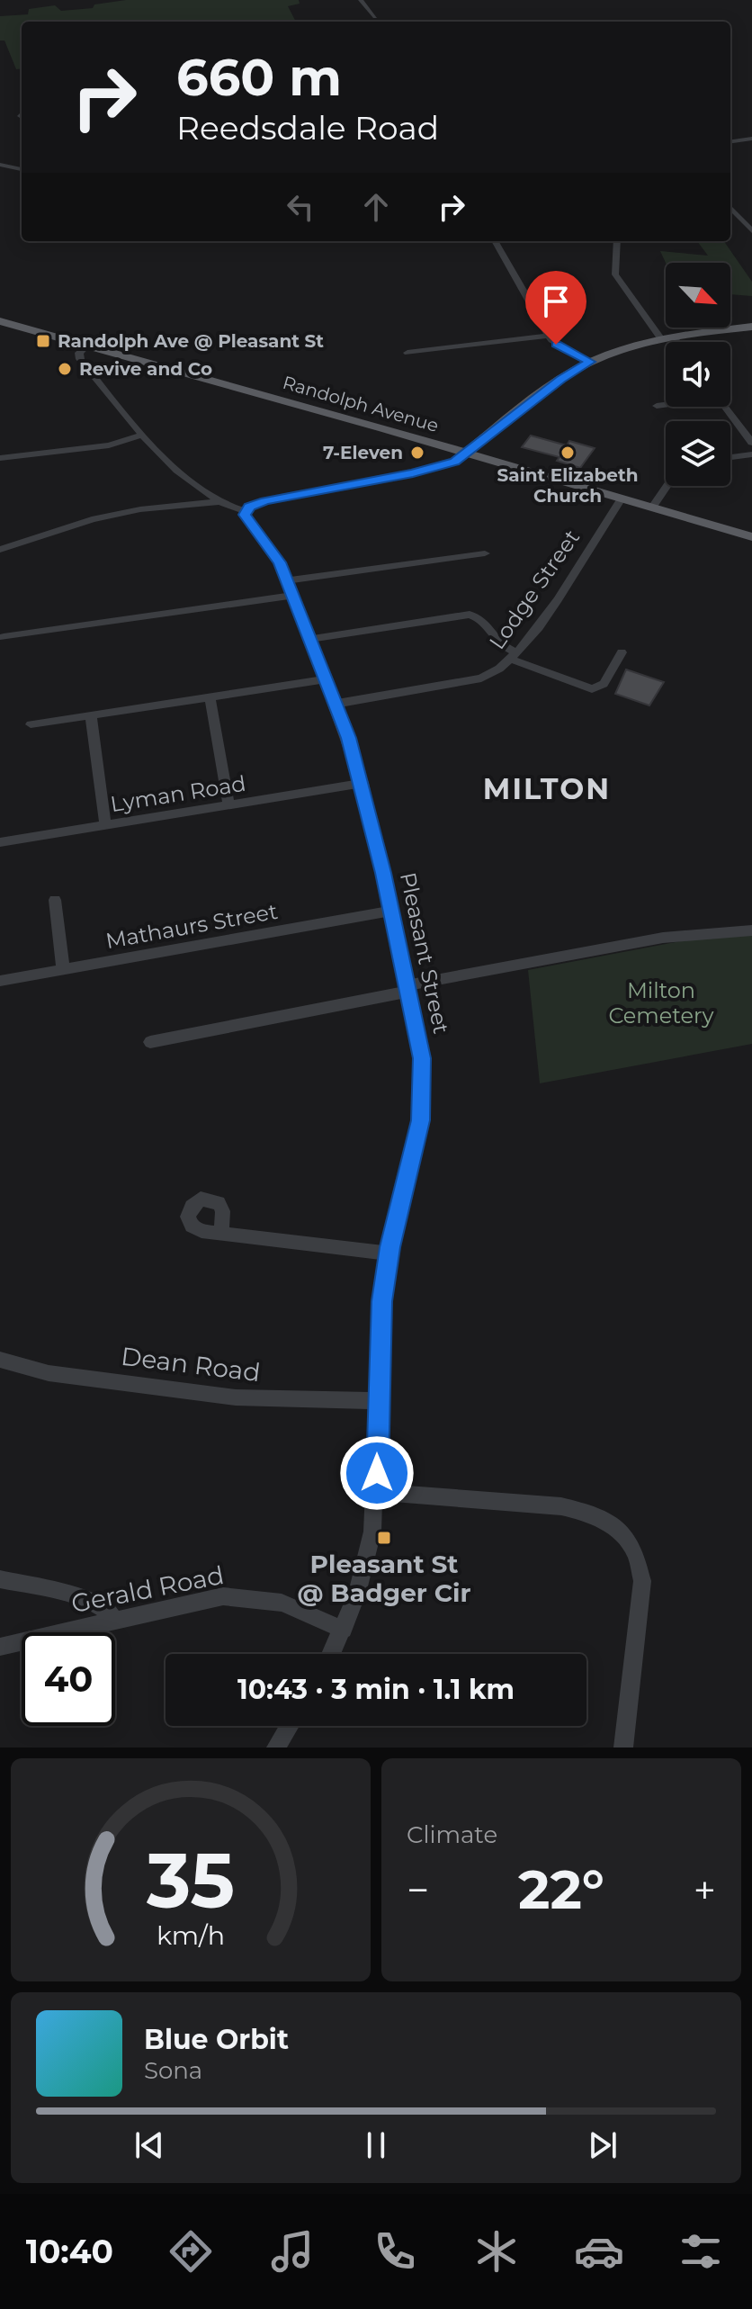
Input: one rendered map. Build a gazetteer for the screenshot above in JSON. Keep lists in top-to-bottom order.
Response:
{
  "streets": {
    "main road": ["Randolph Avenue"],
    "street": [
      "Lodge Street",
      "Lyman Road",
      "Mathaurs Street",
      "Pleasant Street",
      "Dean Road",
      "Gerald Road"
    ]
  },
  "crossings": [
    ["Randolph Avenue", "Lodge Street"],
    ["Lodge Street", "Pleasant Street"],
    ["Lyman Road", "Pleasant Street"],
    ["Mathaurs Street", "Pleasant Street"],
    ["Pleasant Street", "Dean Road"],
    ["Pleasant Street", "Gerald Road"]
  ],
  "districts": ["MILTON"],
  "parks": ["Milton Cemetery"],
  "places": {
    "transit": ["Randolph Ave @ Pleasant St", "Pleasant St @ Badger Cir"],
    "other": ["Revive and Co", "7-Eleven", "Saint Elizabeth Church"]
  },
  "north": "bottom right",
  "page": {
    "turn": ["660 m", "Reedsdale Road"],
    "limit": "40",
    "trip": "10:43 · 3 min · 1.1 km",
    "tile": "Climate",
    "heat": ["−", "22°", "+"],
    "song": ["Blue Orbit", "Sona"],
    "tabs": "10:40",
    "gauge": ["35", "km/h"]
  }
}
